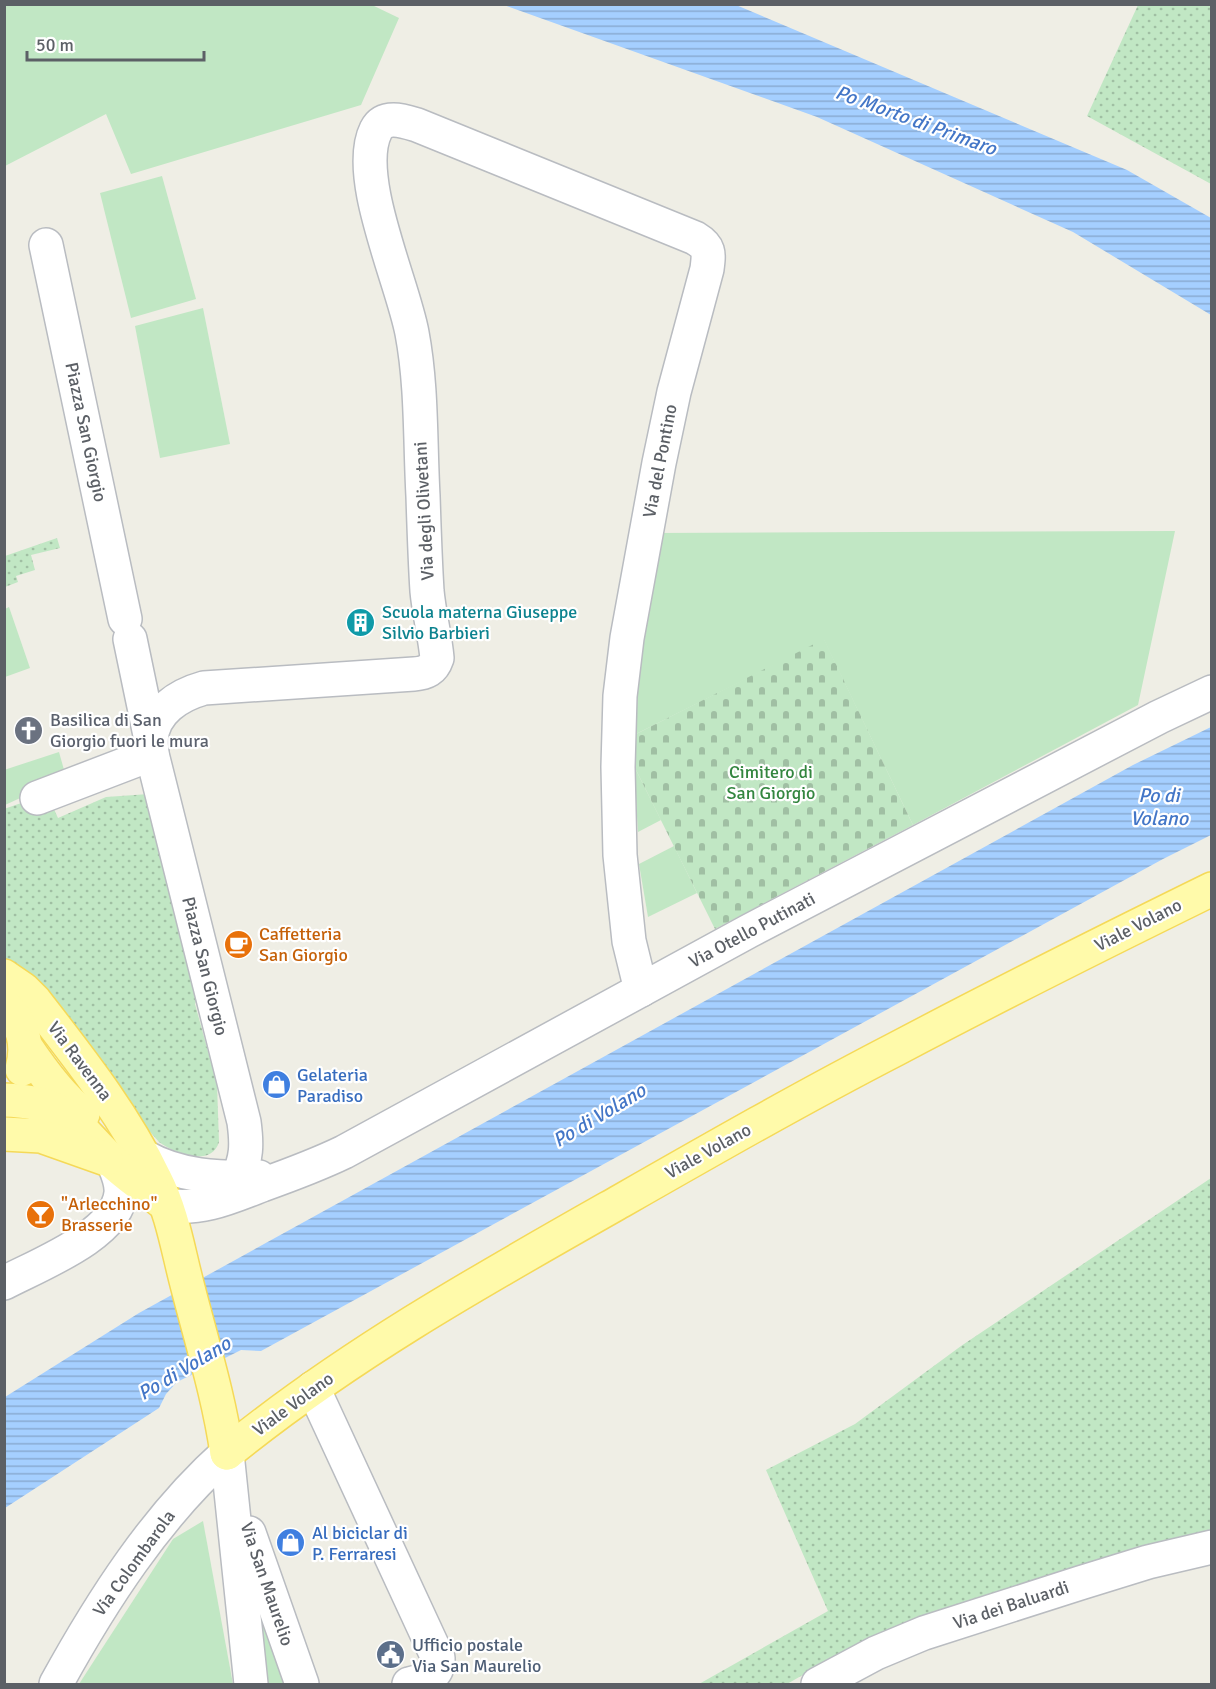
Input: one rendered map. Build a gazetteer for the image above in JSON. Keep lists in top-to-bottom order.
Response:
{
  "streets": {
    "main road": ["Viale Volano", "Via Ravenna", "Via San Maurelio"],
    "street": [
      "Piazza San Giorgio",
      "Via del Pontino",
      "Via degli Olivetani",
      "Via Otello Putinati",
      "Via Colombarola",
      "Via dei Baluardi"
    ]
  },
  "crossings": [
    ["Piazza San Giorgio", "Via degli Olivetani"],
    ["Piazza San Giorgio", "Via Otello Putinati"],
    ["Via del Pontino", "Via degli Olivetani"],
    ["Via del Pontino", "Via Otello Putinati"],
    ["Viale Volano", "Via Colombarola"],
    ["Viale Volano", "Via San Maurelio"],
    ["Via Otello Putinati", "Via Ravenna"],
    ["Via Colombarola", "Via San Maurelio"]
  ],
  "water": ["Po Morto di Primaro", "Po di Volano"],
  "parks": ["Cimitero di San Giorgio"],
  "places": {
    "building": ["Scuola materna Giuseppe Silvio Barbieri"],
    "church": ["Basilica di San Giorgio fuori le mura"],
    "cafe": ["Caffetteria San Giorgio"],
    "shop": ["Gelateria Paradiso", "Al biciclar di P. Ferraresi"],
    "bar": ["\"Arlecchino\" Brasserie"],
    "public building": ["Ufficio postale Via San Maurelio"]
  },
  "scale_bar": "50 m"
}
